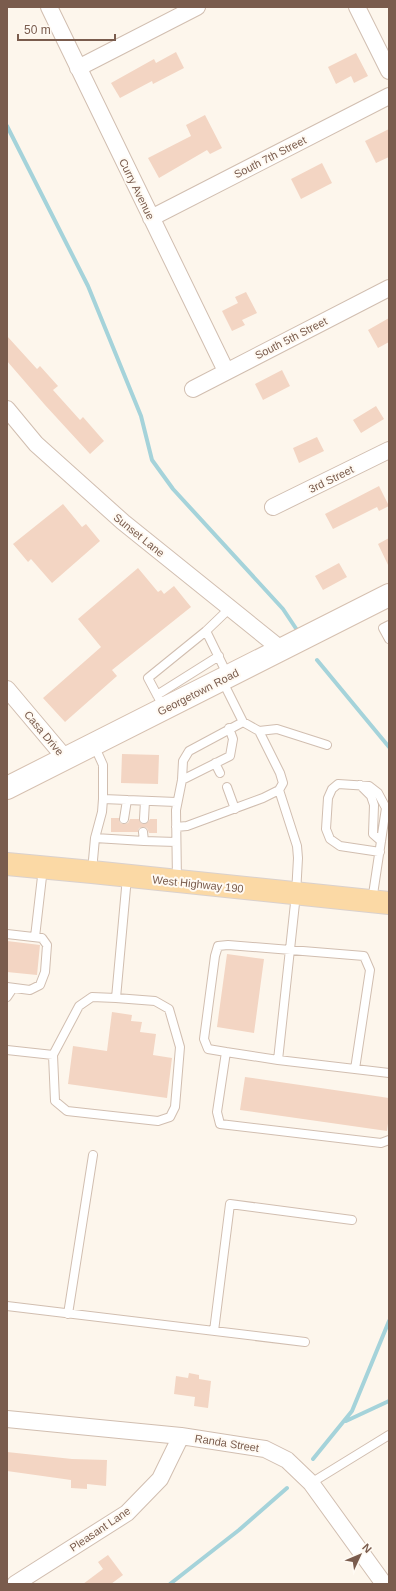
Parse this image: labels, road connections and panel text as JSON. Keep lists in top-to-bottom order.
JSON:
{
  "streets": {
    "main road": ["West Highway 190"],
    "street": [
      "South 7th Street",
      "Curry Avenue",
      "South 5th Street",
      "3rd Street",
      "Sunset Lane",
      "Georgetown Road",
      "Casa Drive",
      "Randa Street",
      "Pleasant Lane"
    ]
  },
  "crossings": [
    ["South 7th Street", "Curry Avenue"],
    ["Curry Avenue", "South 5th Street"],
    ["Sunset Lane", "Georgetown Road"],
    ["Georgetown Road", "Casa Drive"],
    ["Randa Street", "Pleasant Lane"]
  ],
  "scale_bar": "50 m",
  "north": "top right"
}
